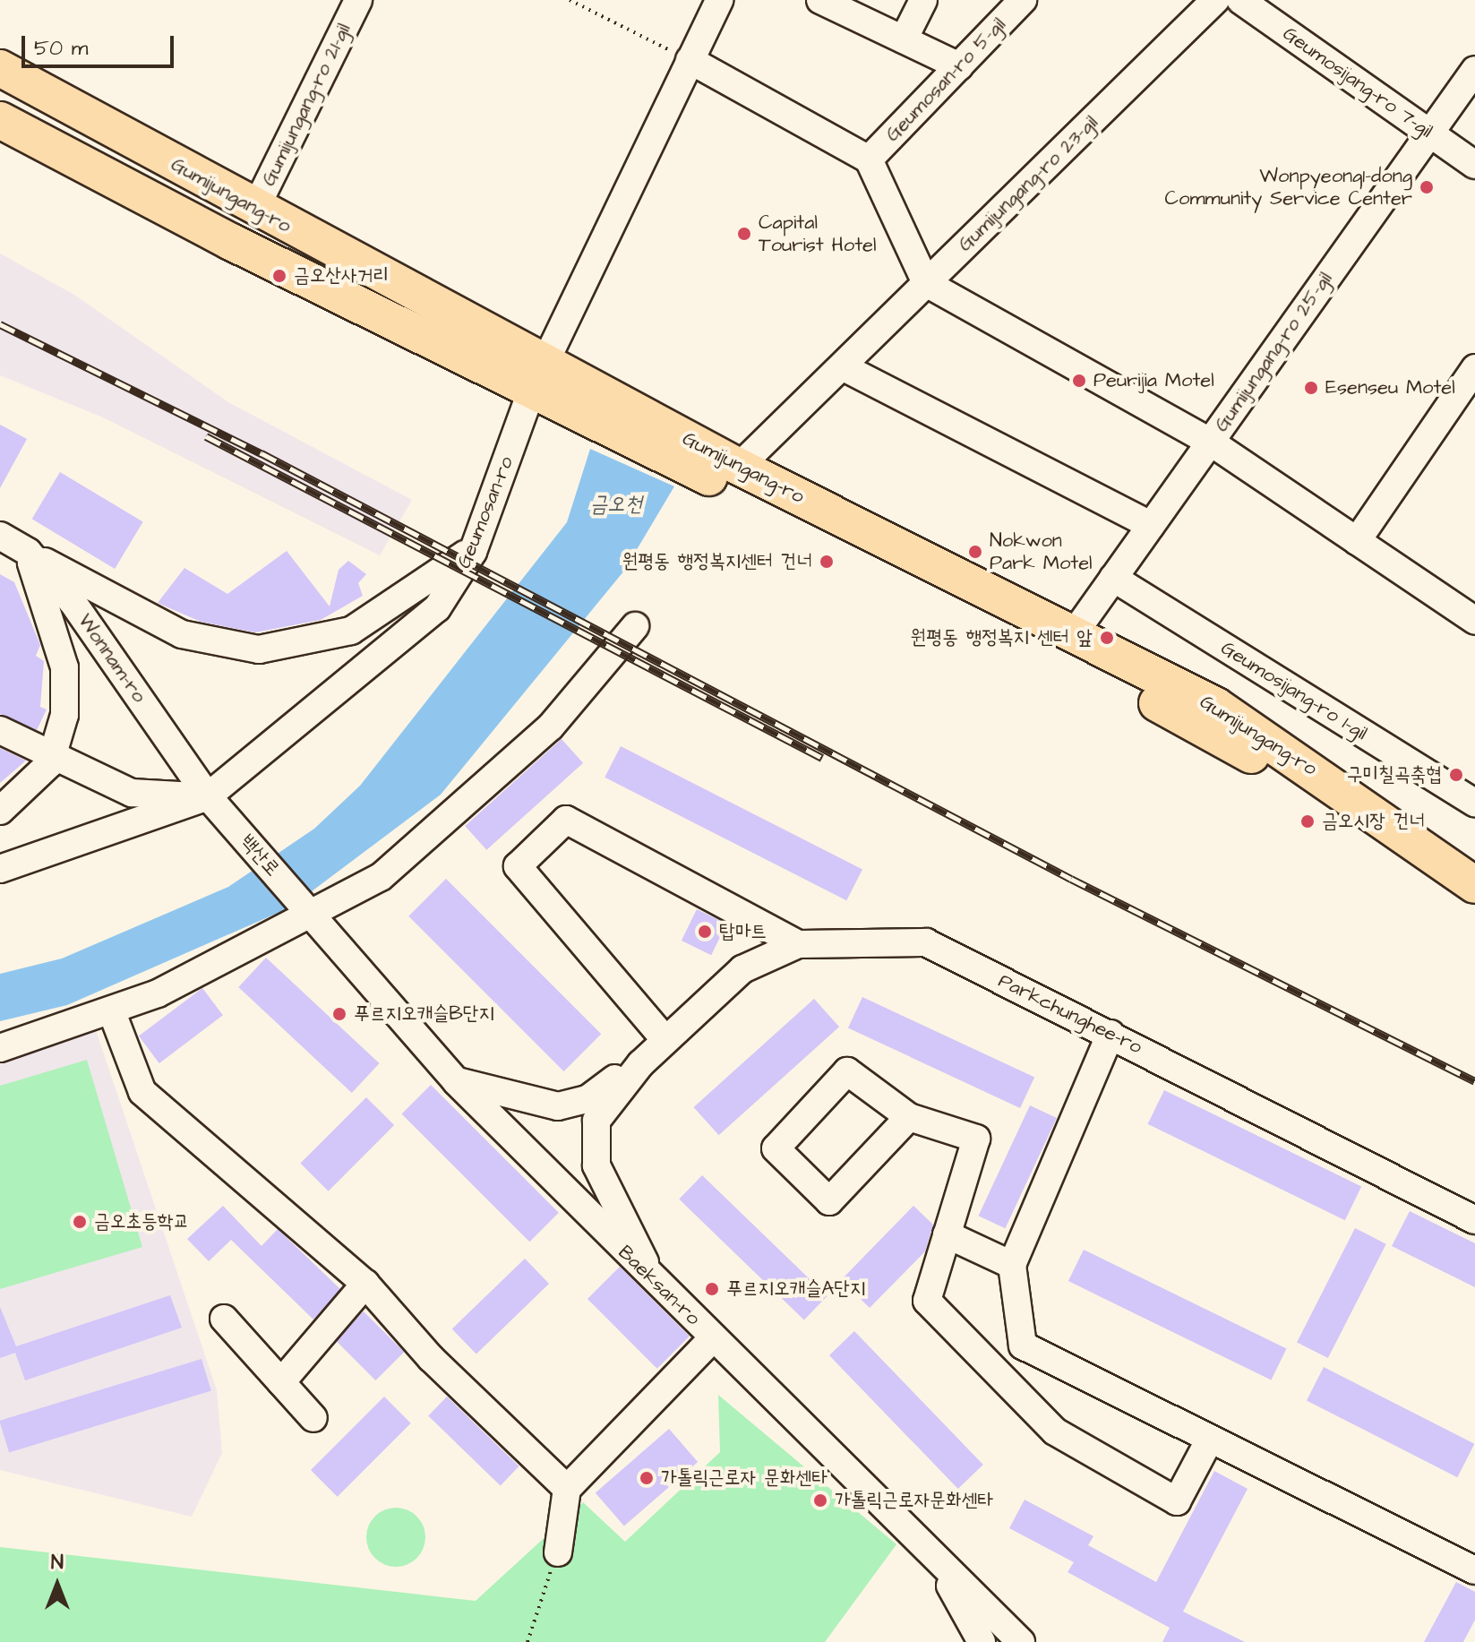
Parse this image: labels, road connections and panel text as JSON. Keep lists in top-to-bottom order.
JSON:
{
  "streets": {
    "main road": ["Gumijungang-ro"],
    "street": [
      "Geumosan-ro 5-gil",
      "Geumosijang-ro 7-gil",
      "Gumijungang-ro 21-gil",
      "Gumijungang-ro 23-gil",
      "Gumijungang-ro 25-gil",
      "Geumosan-ro",
      "Wonnam-ro",
      "Geumosijang-ro 1-gil",
      "백산로",
      "Parkchunghee-ro",
      "Baeksan-ro"
    ]
  },
  "crossings": [
    ["Geumosijang-ro 7-gil", "Gumijungang-ro 25-gil"],
    ["Gumijungang-ro 21-gil", "Gumijungang-ro"],
    ["Gumijungang-ro 23-gil", "Gumijungang-ro"],
    ["Gumijungang-ro", "Gumijungang-ro 25-gil"],
    ["Gumijungang-ro", "Geumosan-ro"],
    ["Gumijungang-ro 25-gil", "Geumosijang-ro 1-gil"],
    ["Geumosan-ro", "Wonnam-ro"],
    ["Geumosan-ro", "백산로"],
    ["Wonnam-ro", "백산로"],
    ["백산로", "Baeksan-ro"]
  ],
  "water": ["금오천"],
  "places": [
    "Wonpyeong1-dong Community Service Center",
    "Capital Tourist Hotel",
    "금오산사거리",
    "Peurijia Motel",
    "Esenseu Motel",
    "Nokwon Park Motel",
    "원평동 행정복지센터 건너",
    "원평동 행정복지 센터 앞",
    "구미칠곡축협",
    "금오시장 건너",
    "탑마트",
    "푸르지오캐슬B단지",
    "금오초등학교",
    "푸르지오캐슬A단지",
    "가톨릭근로자 문화센타",
    "가톨릭근로자문화센타"
  ],
  "scale_bar": "50 m",
  "north": "top"
}
